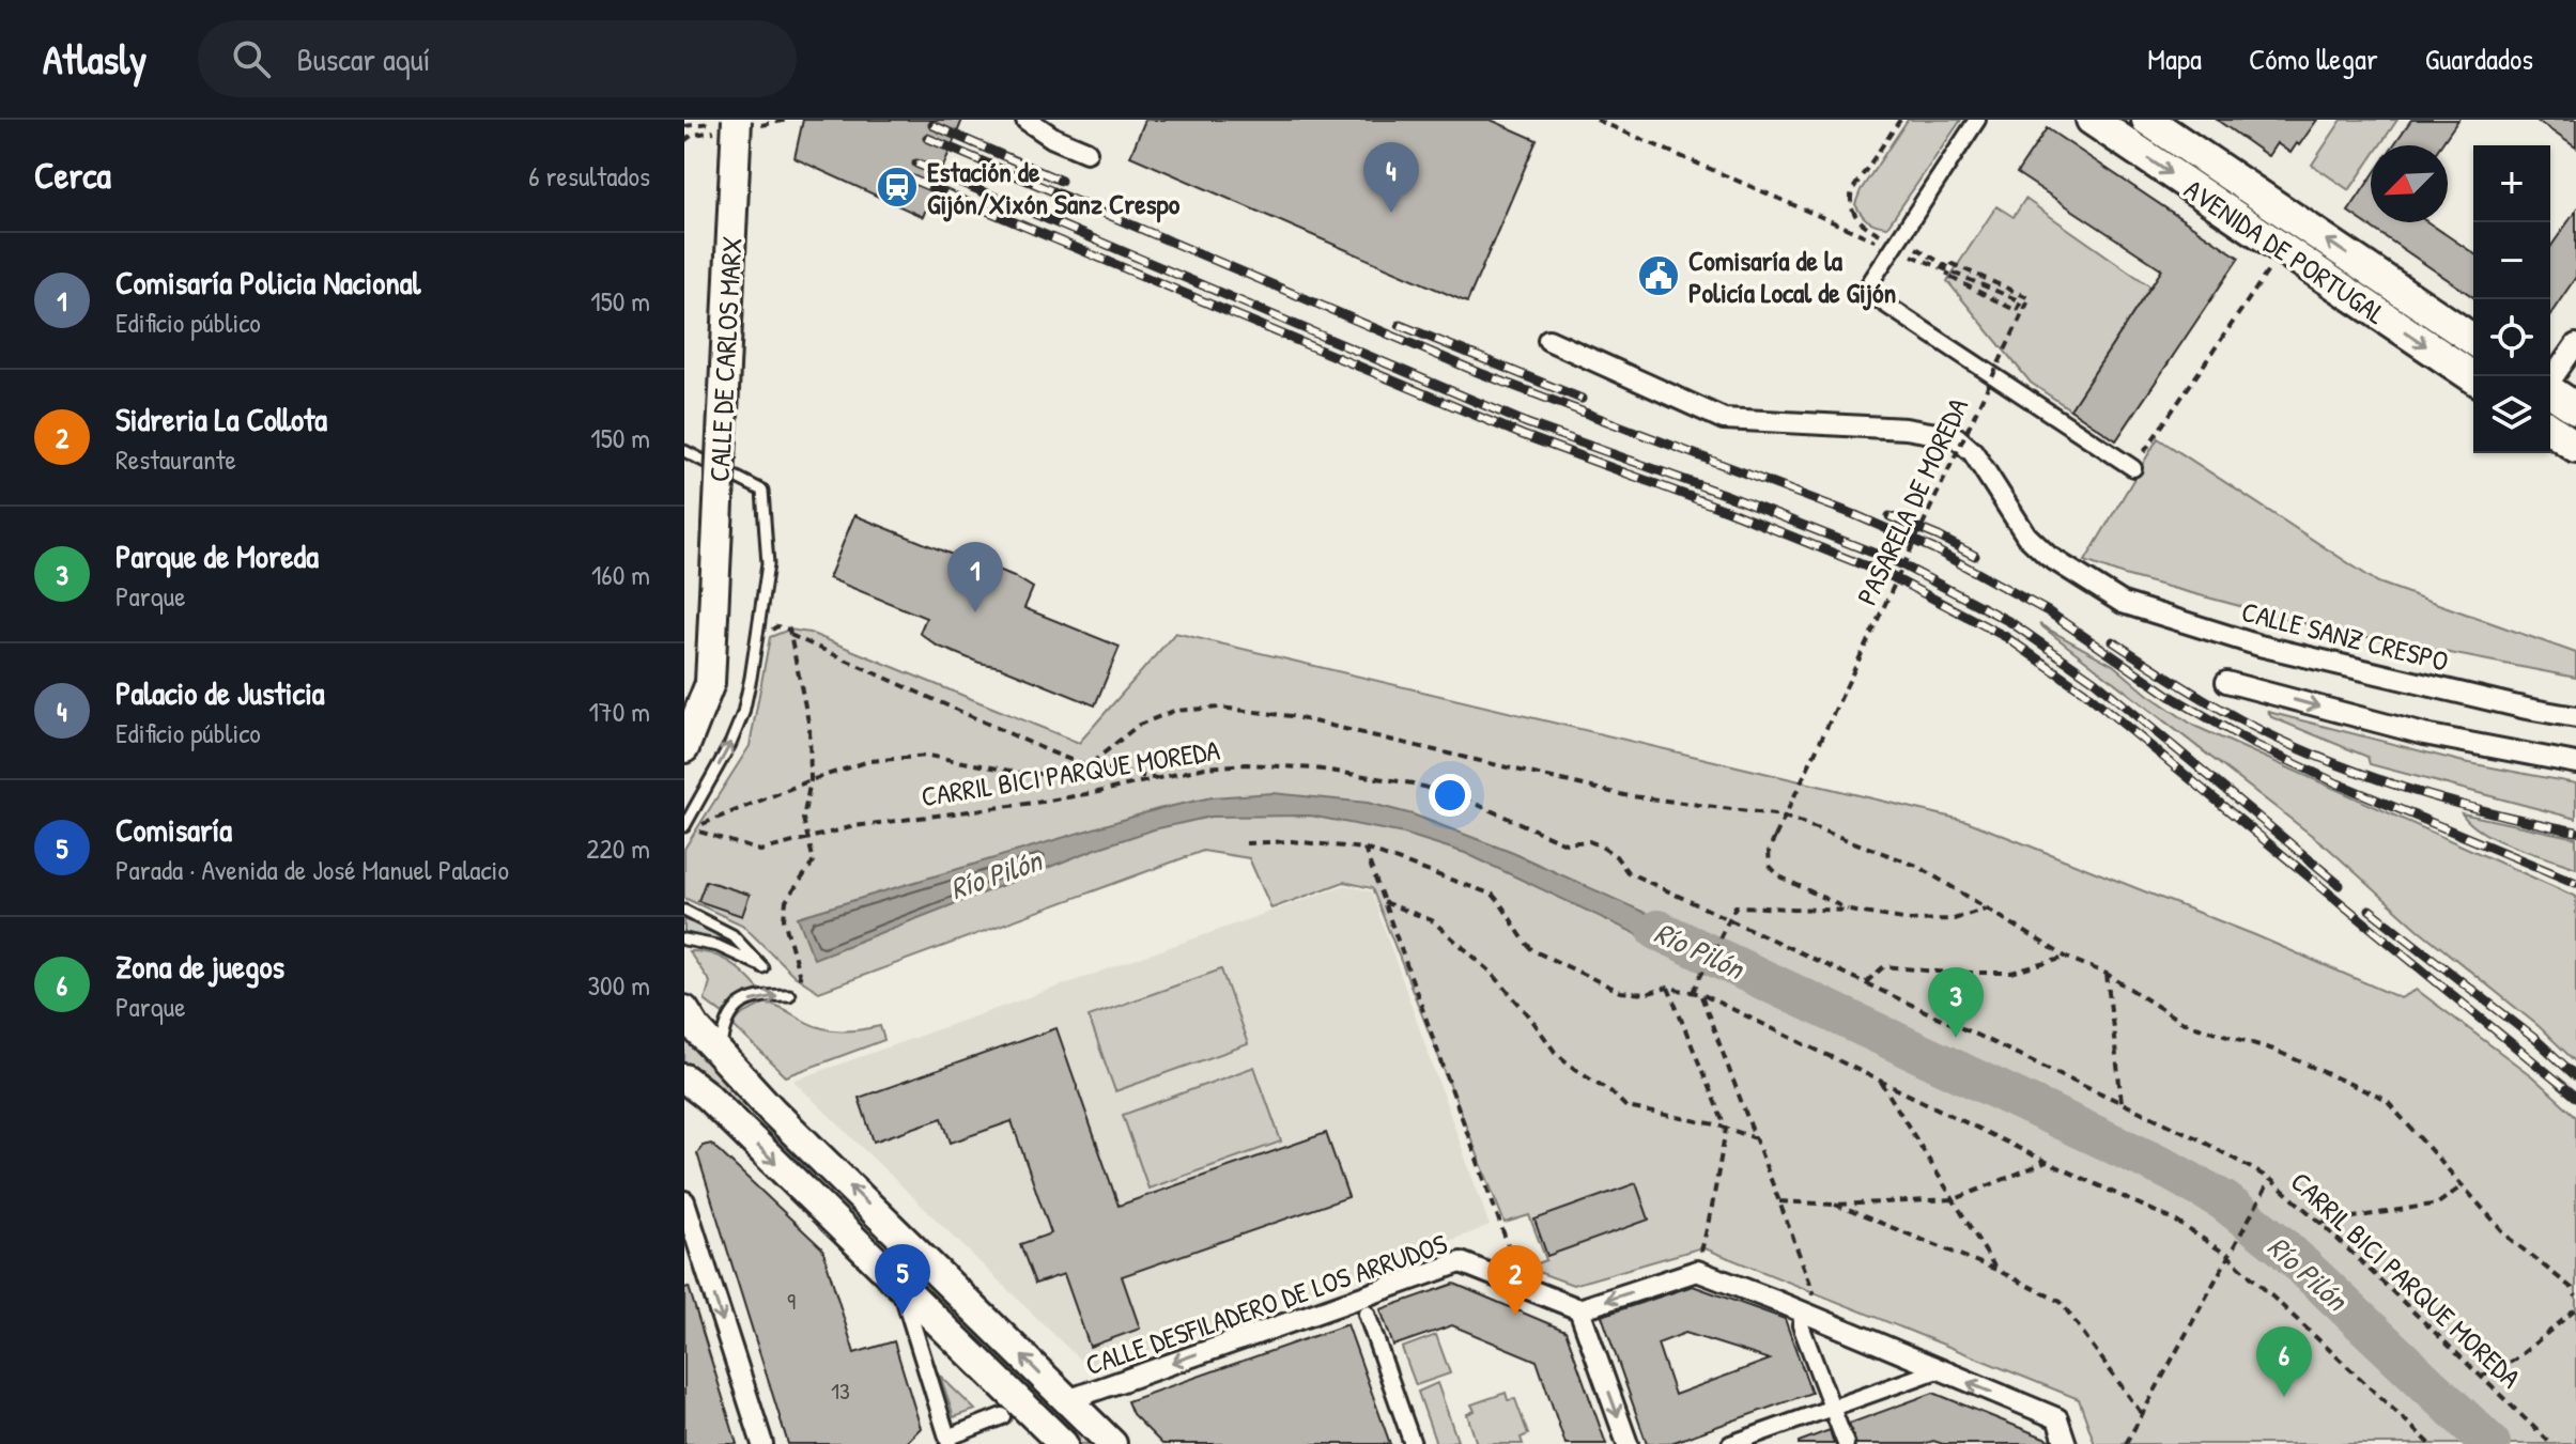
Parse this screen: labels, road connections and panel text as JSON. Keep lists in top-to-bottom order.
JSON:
{
  "streets": {
    "main road": ["AVENIDA DE PORTUGAL", "CALLE DE CARLOS MARX"],
    "street": ["CALLE SANZ CRESPO", "CALLE DESFILADERO DE LOS ARRUDOS"],
    "path": ["PASARELA DE MOREDA", "CARRIL BICI PARQUE MOREDA"]
  },
  "crossings": [
    ["PASARELA DE MOREDA", "CARRIL BICI PARQUE MOREDA"]
  ],
  "one_way": ["CALLE DESFILADERO DE LOS ARRUDOS"],
  "water": ["Río Pilón"],
  "places": {
    "station": ["Estación de Gijón/Xixón Sanz Crespo"],
    "public building": ["Comisaría de la Policía Local de Gijón"]
  },
  "house_numbers": ["9", "13"],
  "north": "bottom left",
  "page": {
    "header": "Atlasly",
    "search": "Buscar aquí",
    "nav": ["Mapa", "Cómo llegar", "Guardados"],
    "heading": ["Cerca", "6 resultados"],
    "pins": [
      "4",
      "1",
      "3",
      "5",
      "2",
      "6"
    ],
    "map_buttons": ["+", "−"],
    "list": [
      {
        "mark": "1",
        "name": "Comisaría Policia Nacional",
        "note": "Edificio público",
        "value": "150 m"
      },
      {
        "mark": "2",
        "name": "Sidreria La Collota",
        "note": "Restaurante",
        "value": "150 m"
      },
      {
        "mark": "3",
        "name": "Parque de Moreda",
        "note": "Parque",
        "value": "160 m"
      },
      {
        "mark": "4",
        "name": "Palacio de Justicia",
        "note": "Edificio público",
        "value": "170 m"
      },
      {
        "mark": "5",
        "name": "Comisaría",
        "note": "Parada · Avenida de José Manuel Palacio",
        "value": "220 m"
      },
      {
        "mark": "6",
        "name": "Zona de juegos",
        "note": "Parque",
        "value": "300 m"
      }
    ]
  }
}
